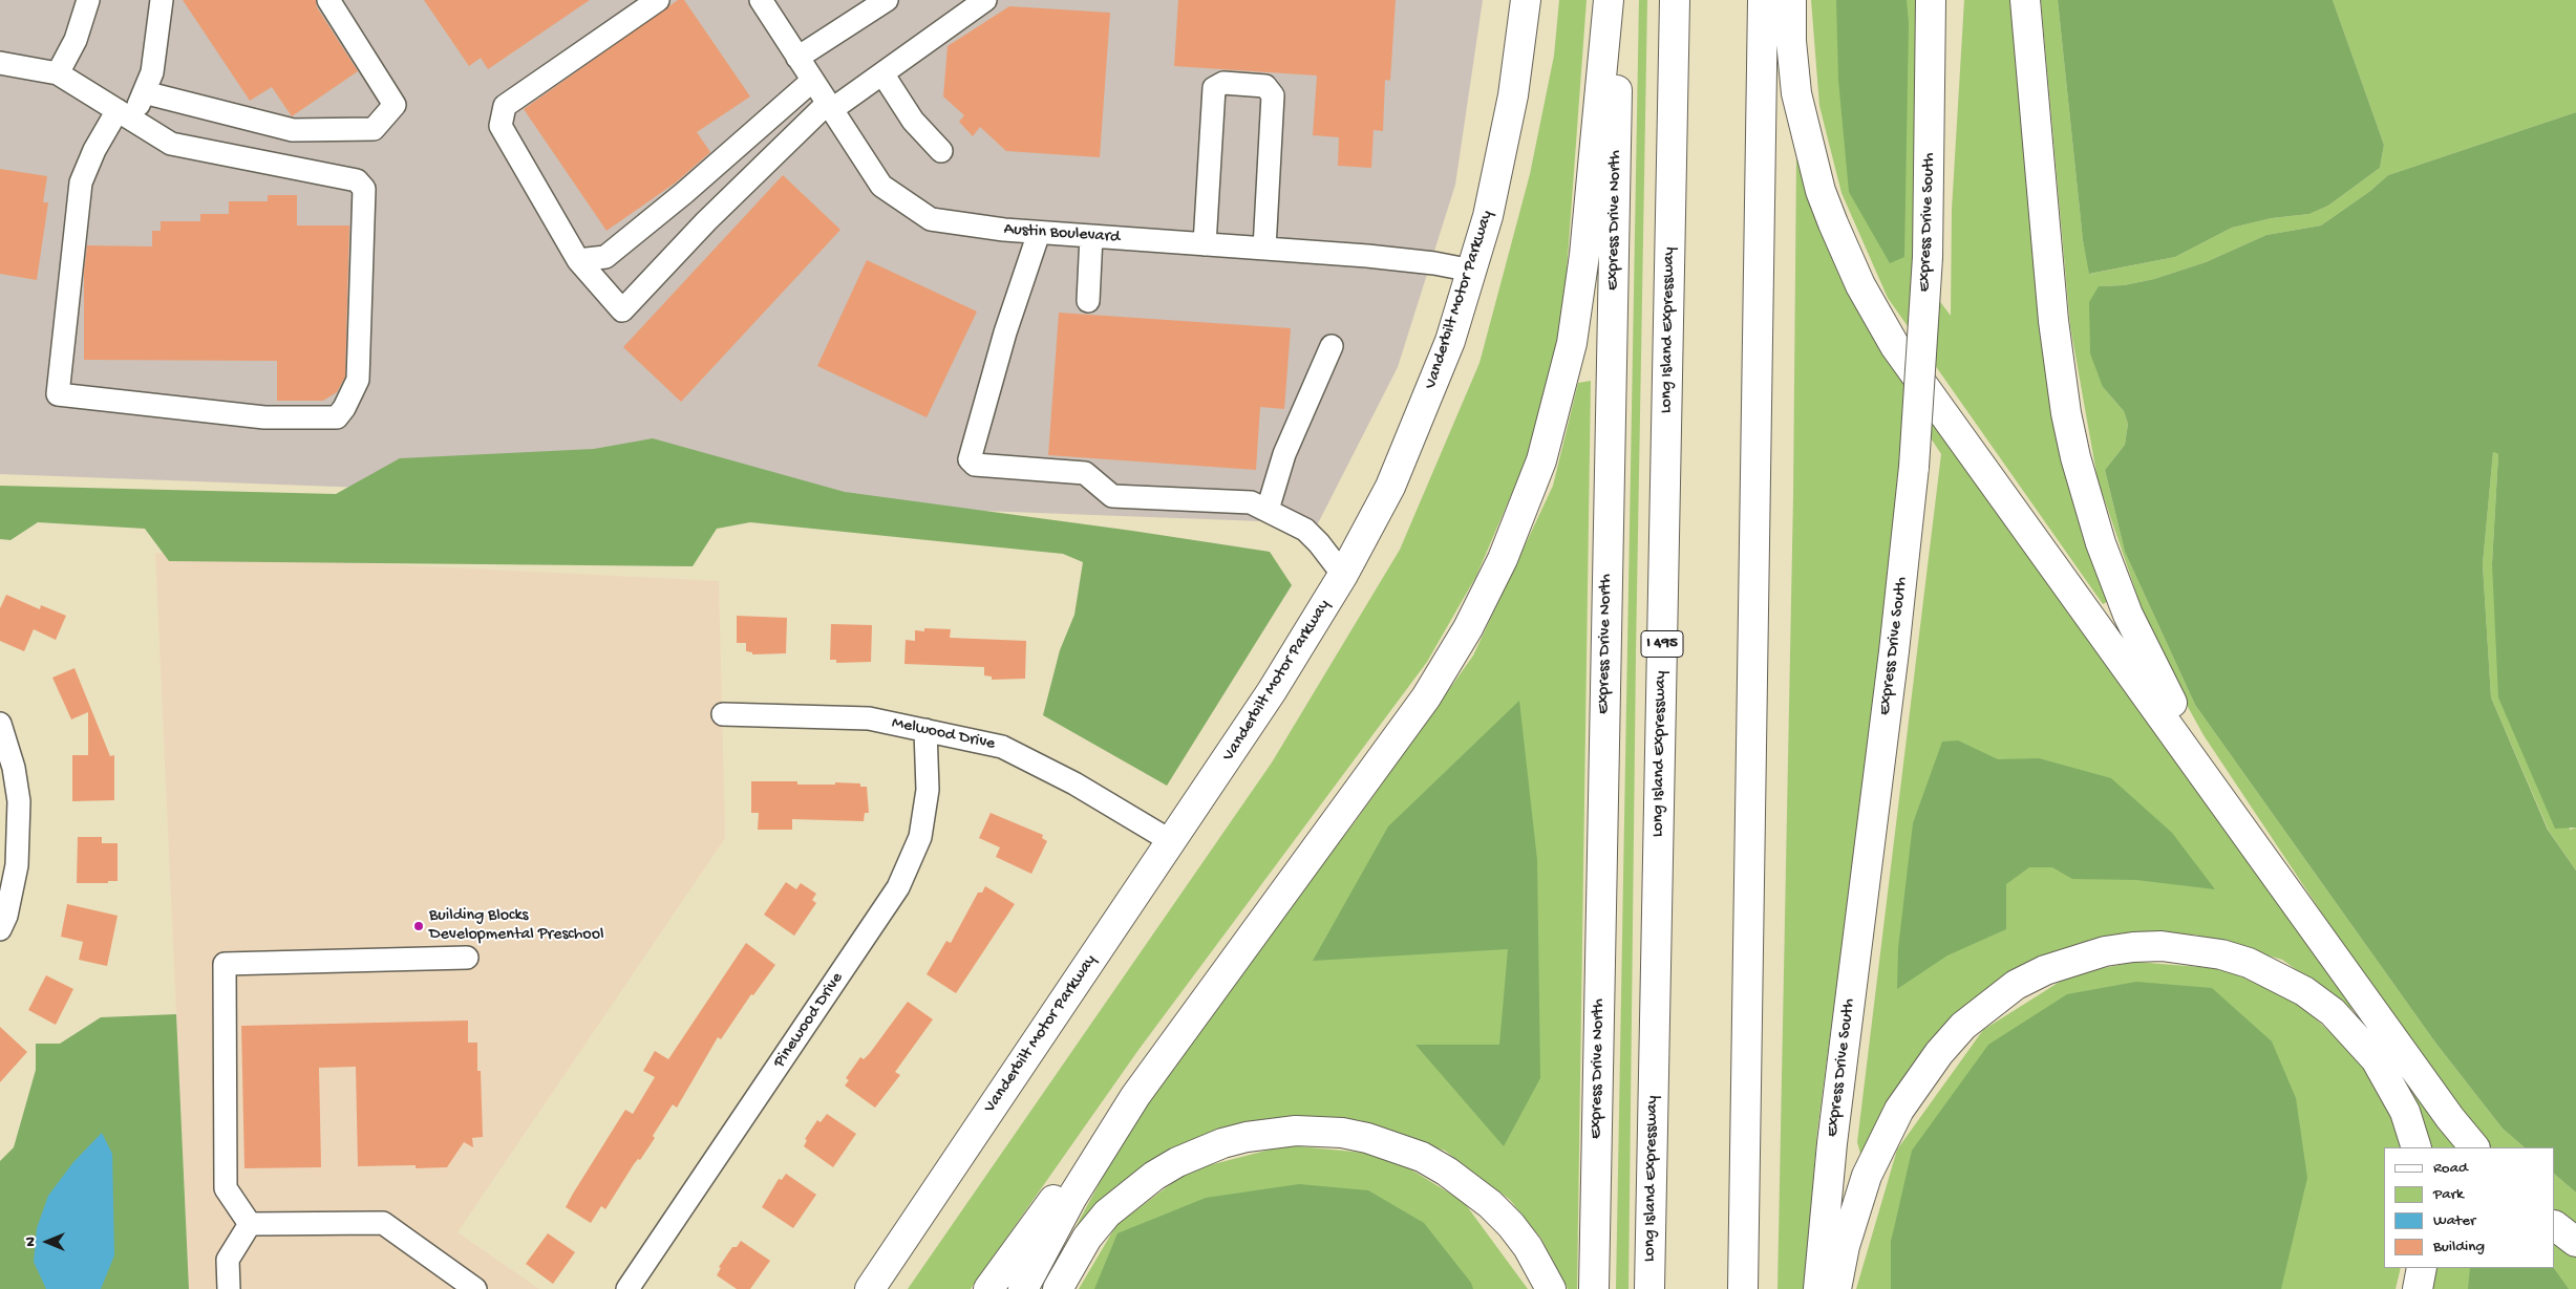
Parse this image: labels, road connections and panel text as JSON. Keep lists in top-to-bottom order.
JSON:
{
  "streets": {
    "main road": [
      "Express Drive North",
      "Express Drive South",
      "Vanderbilt Motor Parkway",
      "Long Island Expressway",
      "I 495"
    ],
    "street": ["Austin Boulevard", "Melwood Drive", "Pinewood Drive"]
  },
  "crossings": [
    ["Austin Boulevard", "Vanderbilt Motor Parkway"],
    ["Vanderbilt Motor Parkway", "Melwood Drive"],
    ["Melwood Drive", "Pinewood Drive"]
  ],
  "places": ["Building Blocks Developmental Preschool"],
  "legend": [
    "Road",
    "Park",
    "Water",
    "Building"
  ],
  "north": "left"
}
